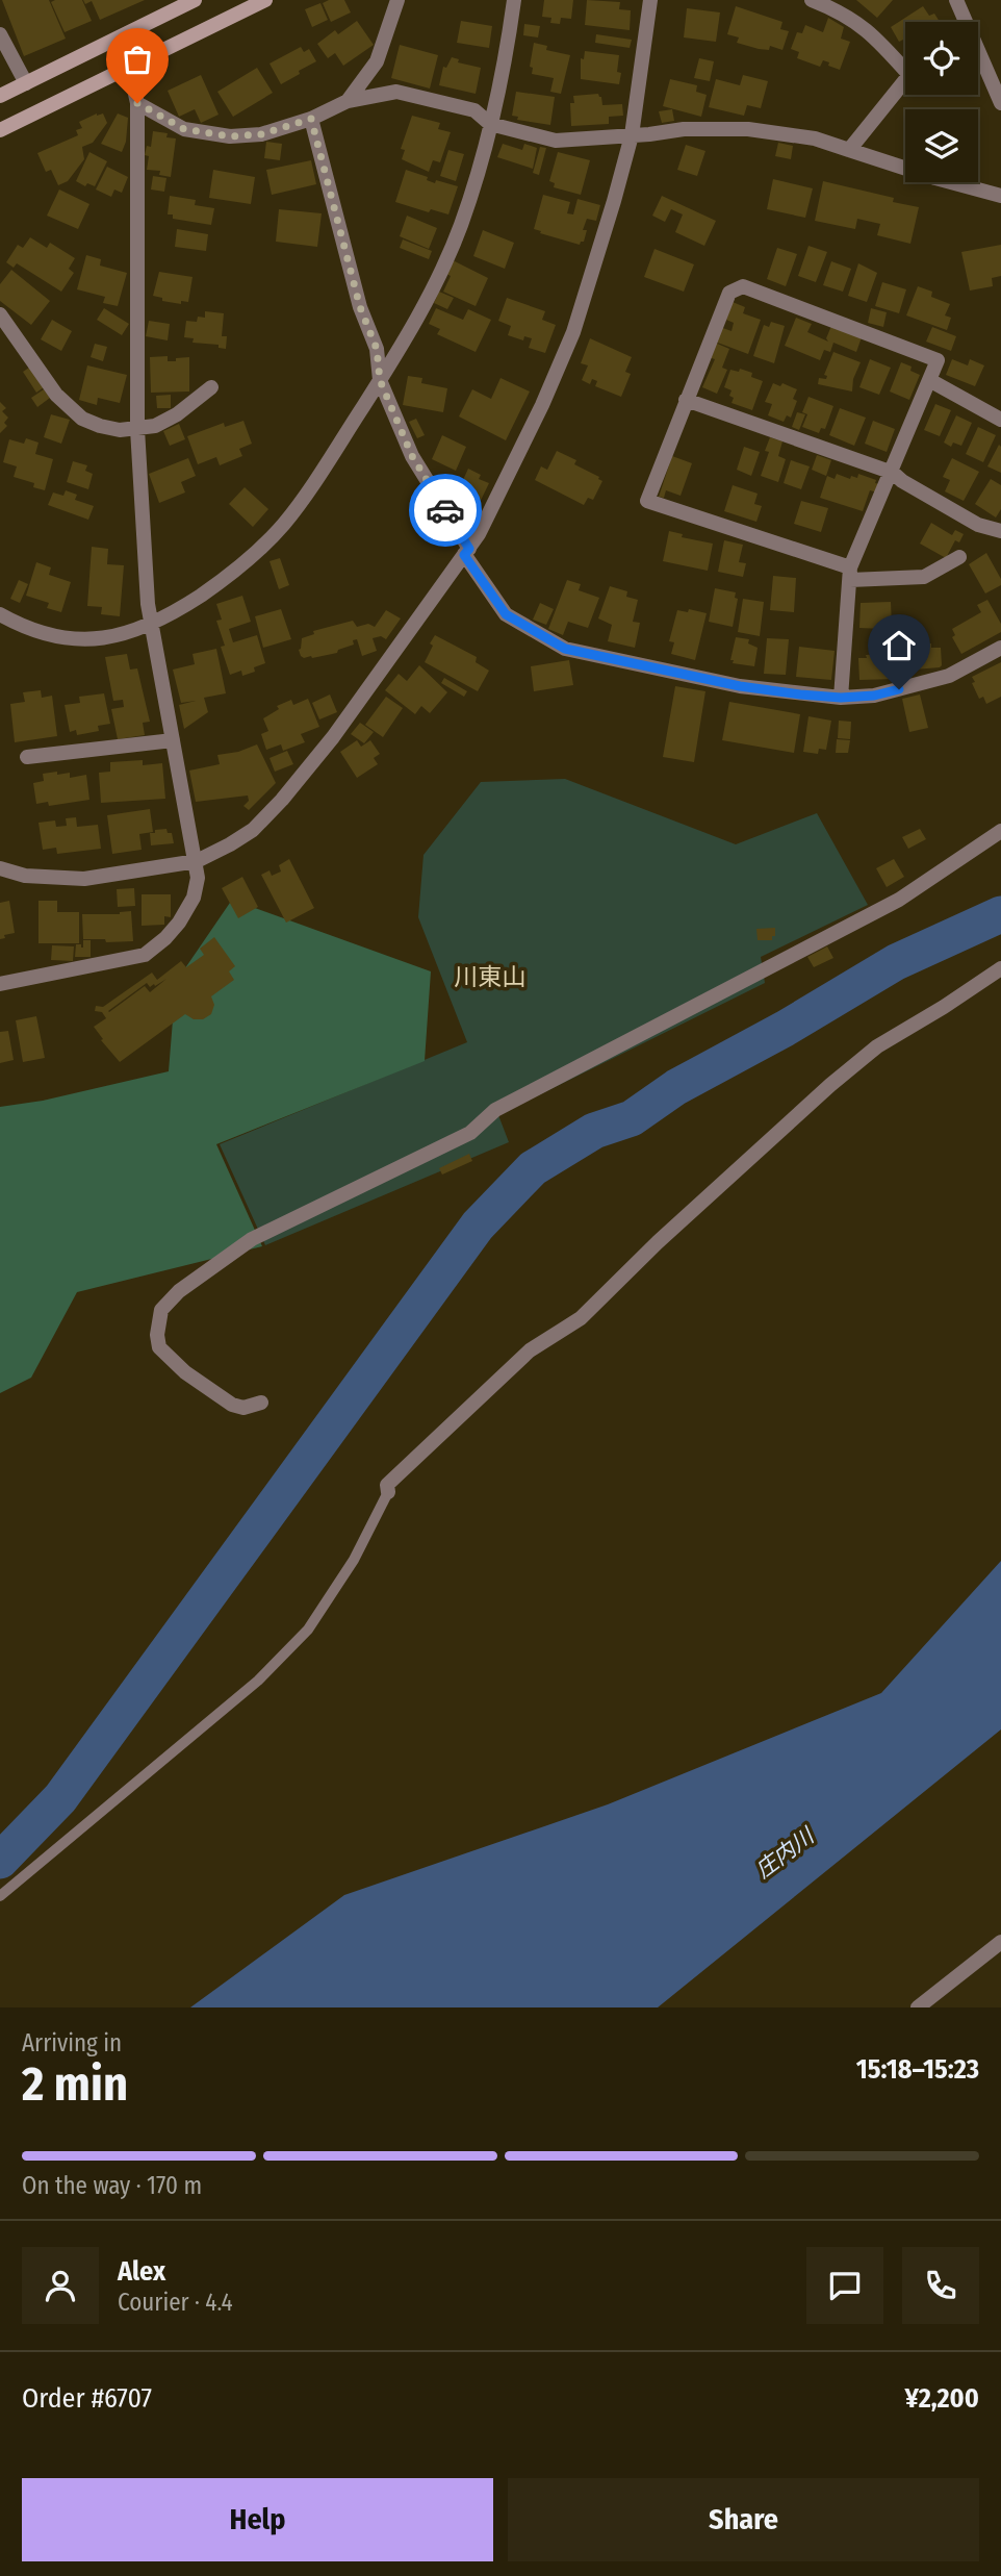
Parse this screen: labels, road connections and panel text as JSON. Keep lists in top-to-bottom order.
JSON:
{
  "districts": ["川東山"],
  "water": ["庄内川"],
  "page": {
    "heading": ["2 min", "Arriving in", "15:18–15:23"],
    "panel": [
      "Alex",
      "Courier · 4.4",
      "Order #6707",
      "¥2,200"
    ],
    "bar": "On the way · 170 m",
    "buttons": ["Help", "Share"]
  }
}
